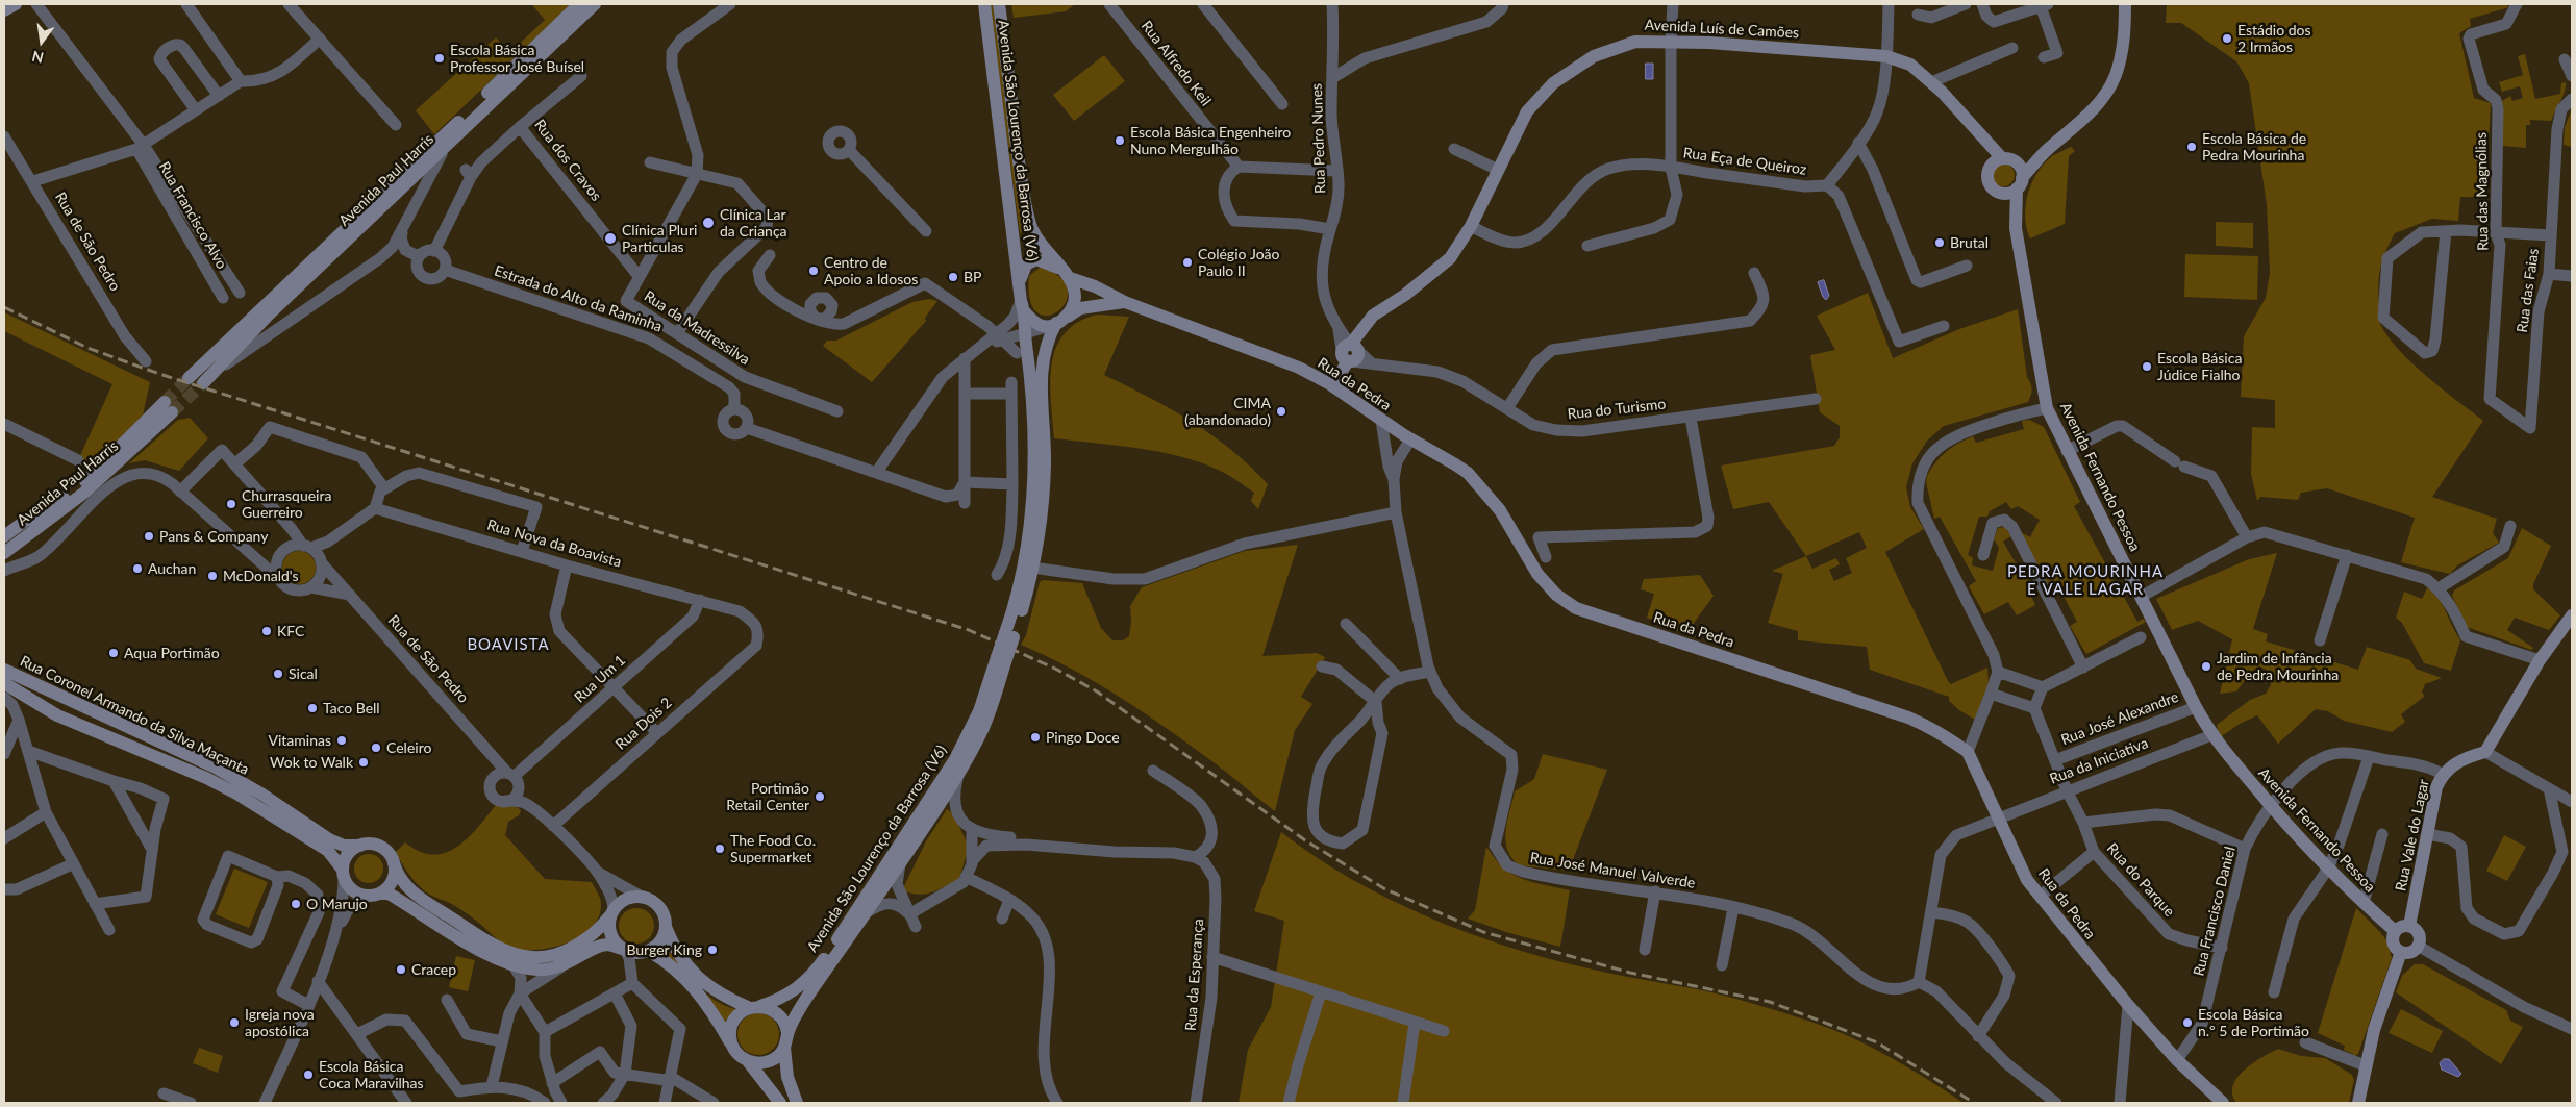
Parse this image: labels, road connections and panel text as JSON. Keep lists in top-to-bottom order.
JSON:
{
  "streets": {
    "main road": [
      "Avenida Luís de Camões",
      "Avenida São Lourenço da Barrosa (V6)",
      "Avenida Paul Harris",
      "Rua da Pedra",
      "Avenida Fernando Pessoa",
      "Rua Coronel Armando da Silva Maçanta",
      "Rua Vale do Lagar"
    ],
    "street": [
      "Rua Alfredo Keil",
      "Rua Pedro Nunes",
      "Rua dos Cravos",
      "Rua Eça de Queiroz",
      "Rua das Magnólias",
      "Rua Francisco Alvo",
      "Rua de São Pedro",
      "Rua das Faias",
      "Estrada do Alto da Raminha",
      "Rua da Madressilva",
      "Rua do Turismo",
      "Rua Nova da Boavista",
      "Rua Um 1",
      "Rua José Alexandre",
      "Rua Dois 2",
      "Rua da Iniciativa",
      "Rua José Manuel Valverde",
      "Rua do Parque",
      "Rua Francisco Daniel",
      "Rua da Esperança"
    ]
  },
  "crossings": [
    ["Avenida Luís de Camões", "Rua Pedro Nunes"],
    ["Avenida Luís de Camões", "Rua Eça de Queiroz"],
    ["Avenida Luís de Camões", "Rua da Pedra"],
    ["Avenida Luís de Camões", "Rua do Turismo"],
    ["Rua Pedro Nunes", "Rua do Turismo"],
    ["Avenida São Lourenço da Barrosa (V6)", "Rua da Pedra"],
    ["Rua dos Cravos", "Rua da Madressilva"],
    ["Rua das Magnólias", "Rua das Faias"],
    ["Rua de São Pedro", "Rua Um 1"],
    ["Rua de São Pedro", "Rua Dois 2"],
    ["Rua da Pedra", "Rua da Iniciativa"],
    ["Rua da Pedra", "Rua Francisco Daniel"],
    ["Avenida Fernando Pessoa", "Rua José Alexandre"],
    ["Avenida Fernando Pessoa", "Rua da Iniciativa"],
    ["Avenida Fernando Pessoa", "Rua Vale do Lagar"],
    ["Avenida Fernando Pessoa", "Rua Francisco Daniel"],
    ["Rua Nova da Boavista", "Rua Um 1"],
    ["Rua Nova da Boavista", "Rua Dois 2"],
    ["Rua José Alexandre", "Rua do Parque"],
    ["Rua da Iniciativa", "Rua do Parque"],
    ["Rua Vale do Lagar", "Rua Francisco Daniel"],
    ["Rua do Parque", "Rua Francisco Daniel"]
  ],
  "districts": ["PEDRA MOURINHA E VALE LAGAR", "BOAVISTA"],
  "places": [
    "Estádio dos 2 Irmãos",
    "Escola Básica Professor José Buísel",
    "Escola Básica Engenheiro Nuno Mergulhão",
    "Escola Básica de Pedra Mourinha",
    "Clínica Lar da Criança",
    "Clínica Pluri Particulas",
    "Brutal",
    "Colégio João Paulo II",
    "Centro de Apoio a Idosos",
    "BP",
    "Escola Básica Júdice Fialho",
    "CIMA (abandonado)",
    "Churrasqueira Guerreiro",
    "Pans & Company",
    "Auchan",
    "McDonald's",
    "KFC",
    "Aqua Portimão",
    "Jardim de Infância de Pedra Mourinha",
    "Sical",
    "Taco Bell",
    "Pingo Doce",
    "Vitaminas",
    "Celeiro",
    "Wok to Walk",
    "Portimão Retail Center",
    "The Food Co. Supermarket",
    "O Marujo",
    "Burger King",
    "Cracep",
    "Igreja nova apostólica",
    "Escola Básica n.º 5 de Portimão",
    "Escola Básica Coca Maravilhas"
  ],
  "north": "bottom"
}
